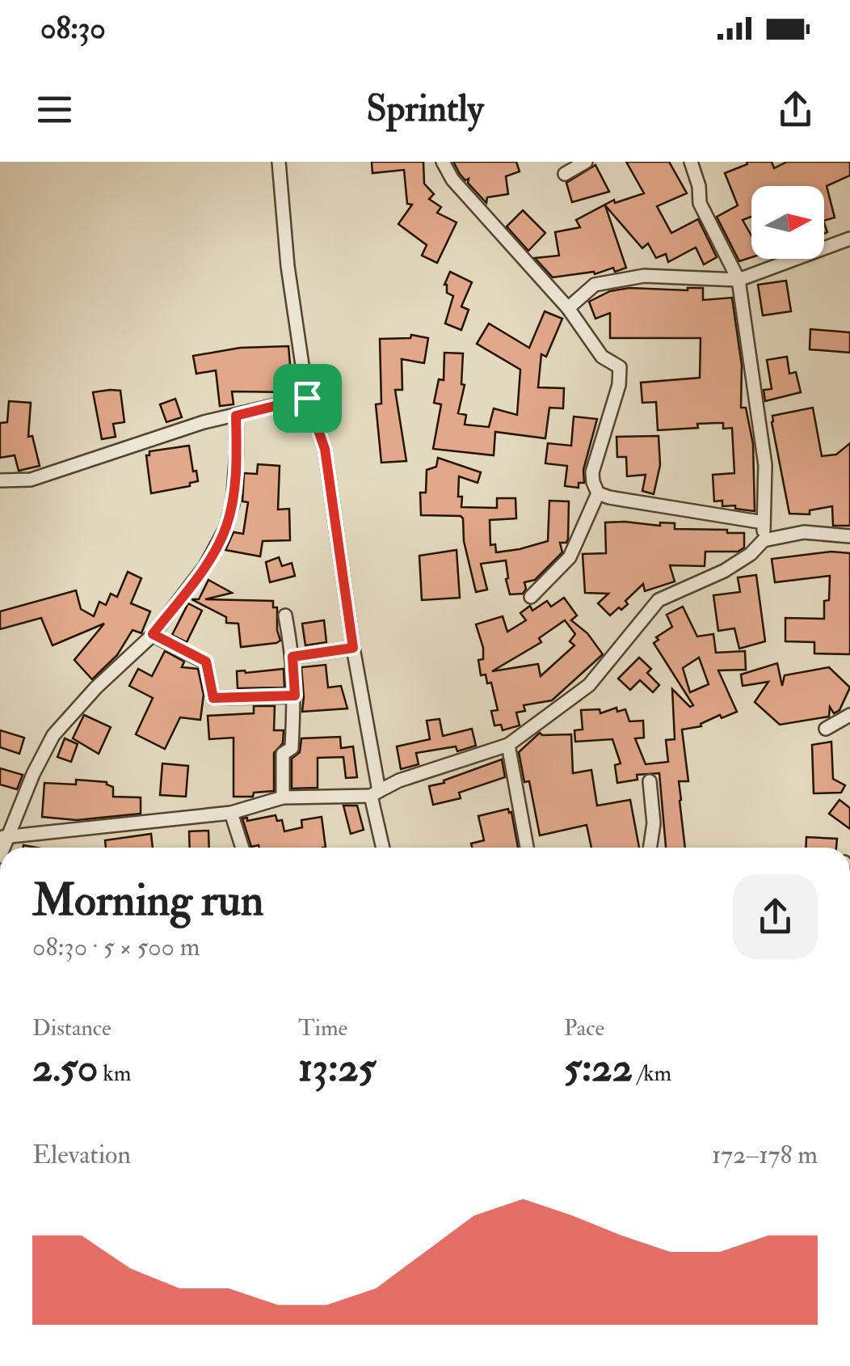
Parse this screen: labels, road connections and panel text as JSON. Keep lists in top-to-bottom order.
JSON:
{
  "north": "right",
  "page": {
    "status": "08:30",
    "header": "Sprintly",
    "heading": ["Morning run", "08:30 · 5 × 500 m"],
    "stats": [
      ["Distance", "2.50 km"],
      ["Time", "13:25"],
      ["Pace", "5:22 /km"]
    ],
    "chart": ["Elevation", "172–178 m"]
  }
}
